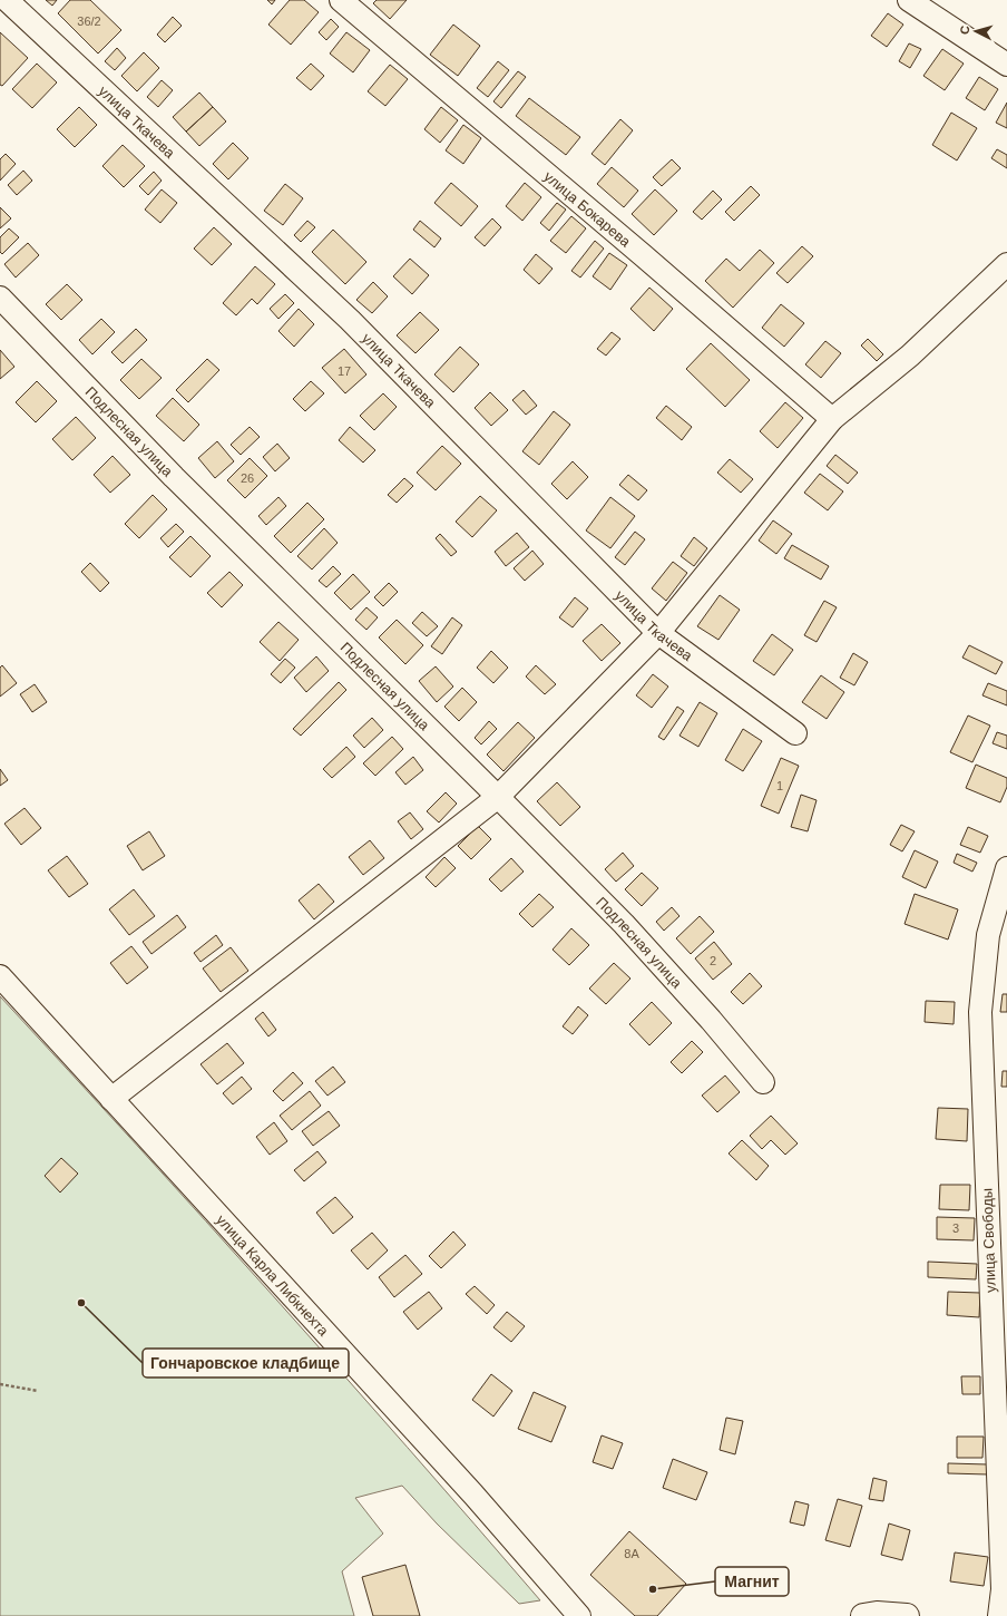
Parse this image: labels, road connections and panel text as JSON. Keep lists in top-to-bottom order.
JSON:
{
  "streets": {
    "street": [
      "улица Ткачева",
      "улица Бокарева",
      "Подлесная улица",
      "улица Свободы",
      "улица Карла Либкнехта"
    ]
  },
  "places": ["Гончаровское кладбище", "Магнит"],
  "house_numbers": [
    "36/2",
    "17",
    "26",
    "1",
    "2",
    "3",
    "8А"
  ],
  "north": "left"
}
